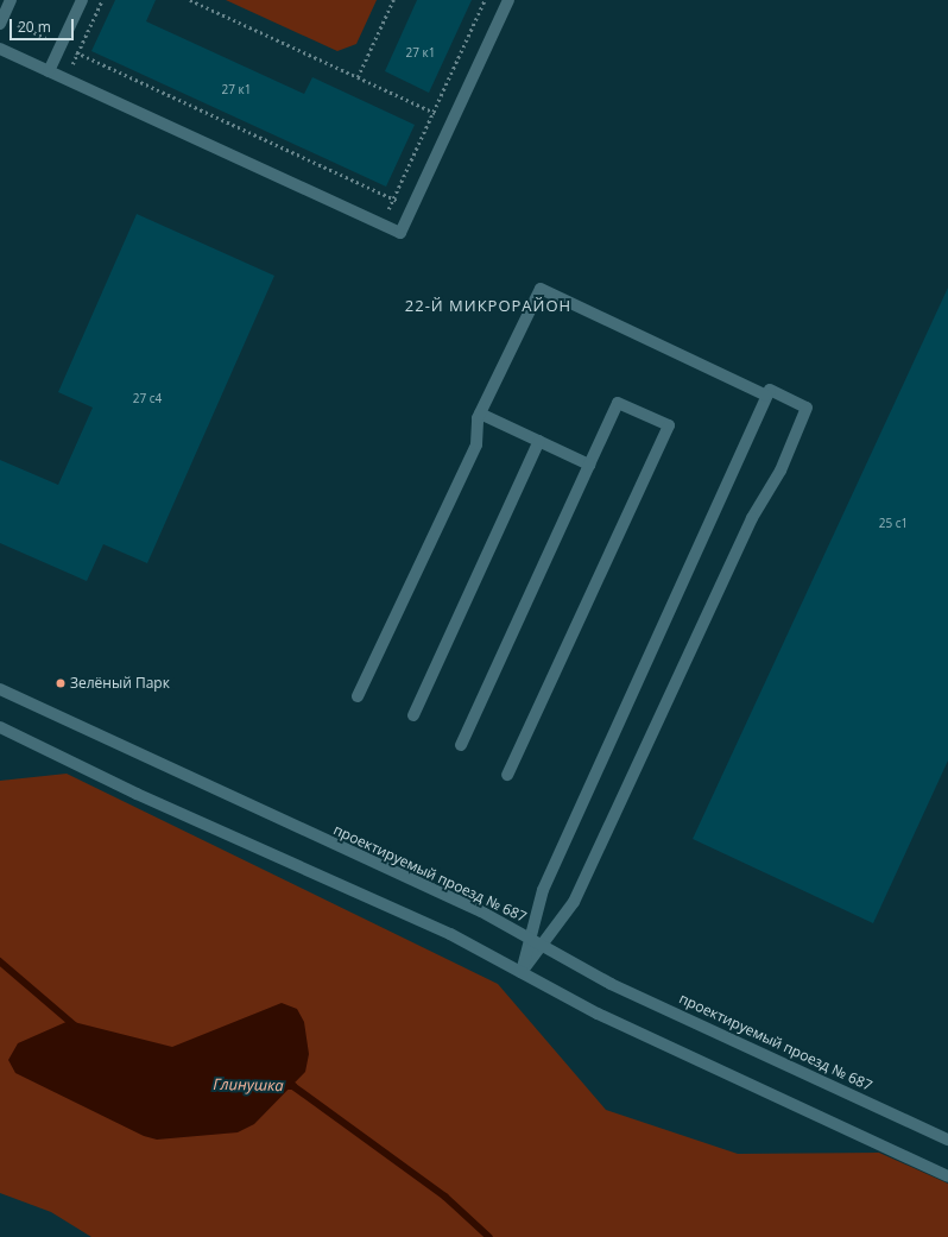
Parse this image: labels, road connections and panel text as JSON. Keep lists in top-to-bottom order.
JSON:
{
  "streets": {
    "street": ["проектируемый проезд № 687"]
  },
  "districts": ["22-Й МИКРОРАЙОН"],
  "water": ["Глинушка"],
  "places": ["Зелёный Парк"],
  "house_numbers": [
    "27 к1",
    "27 к1",
    "27 с4",
    "25 с1"
  ],
  "scale_bar": "20 m"
}
